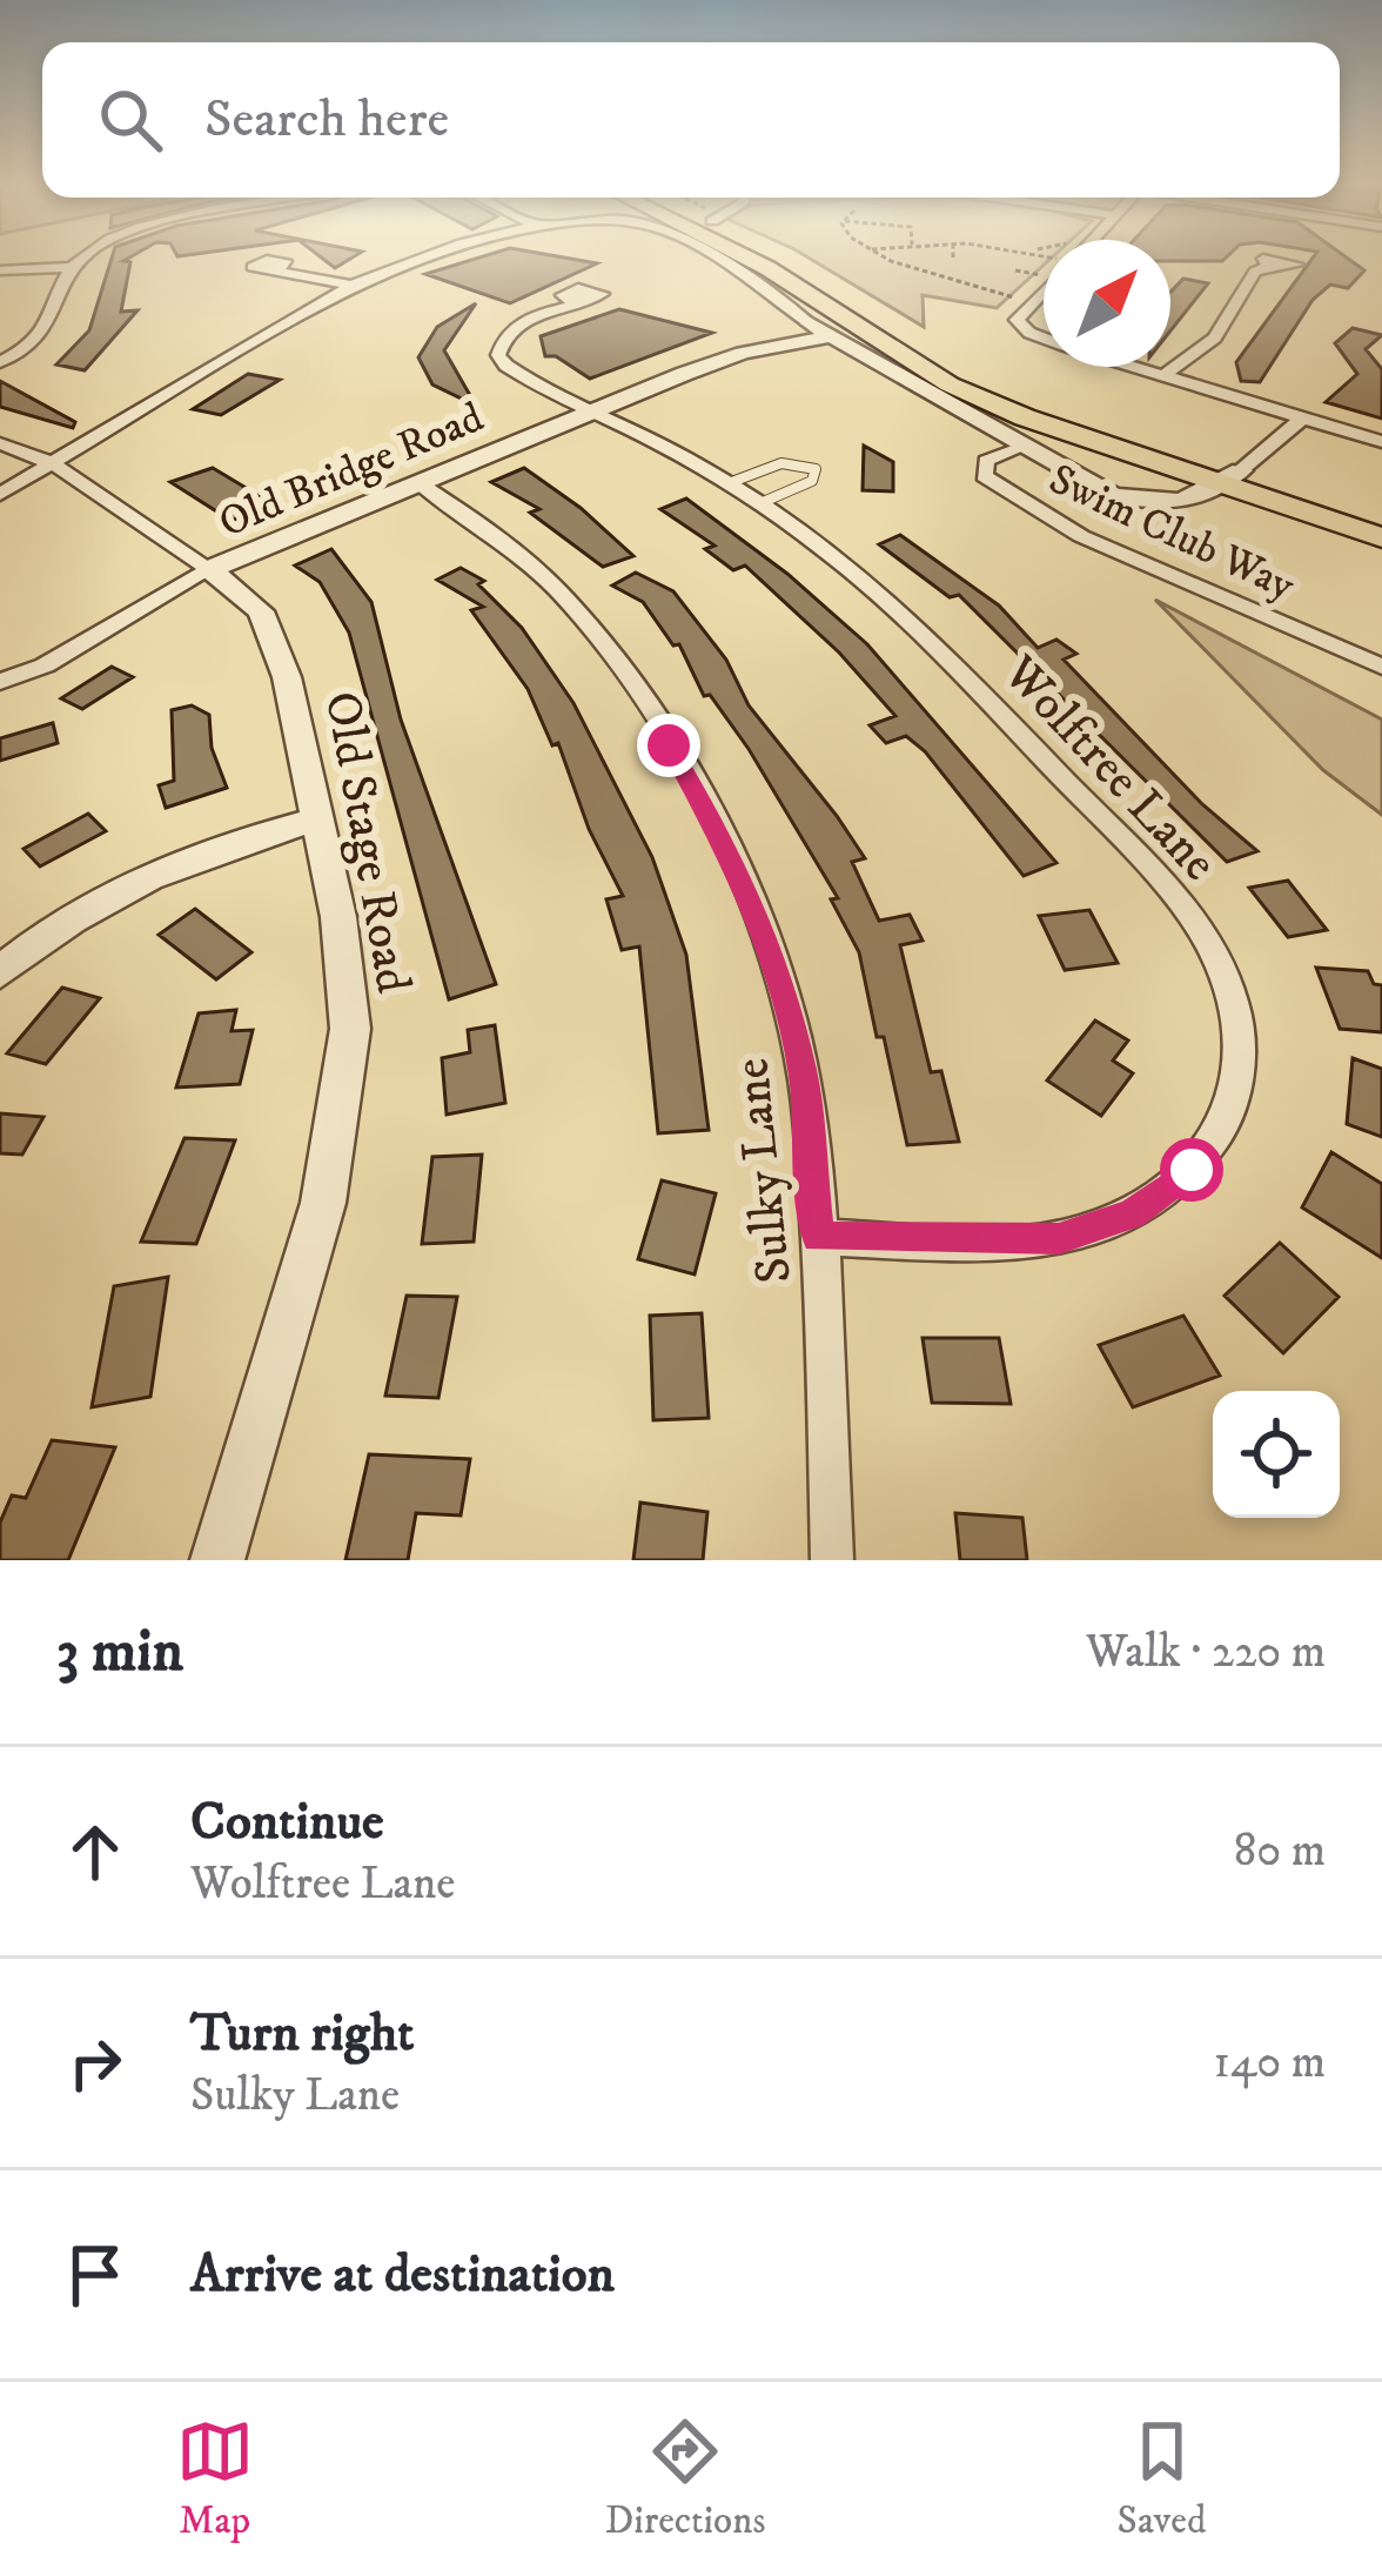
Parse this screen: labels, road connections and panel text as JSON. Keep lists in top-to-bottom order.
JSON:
{
  "streets": {
    "street": [
      "Old Bridge Road",
      "Swim Club Way",
      "Wolftree Lane",
      "Old Stage Road",
      "Sulky Lane"
    ]
  },
  "crossings": [
    ["Old Bridge Road", "Wolftree Lane"],
    ["Old Bridge Road", "Old Stage Road"],
    ["Old Bridge Road", "Sulky Lane"],
    ["Wolftree Lane", "Sulky Lane"]
  ],
  "north": "top right",
  "page": {
    "search": "Search here",
    "heading": ["3 min", "Walk · 220 m"],
    "list": [
      ["Continue", "Wolftree Lane", "80 m"],
      ["Turn right", "Sulky Lane", "140 m"],
      "Arrive at destination"
    ],
    "nav": ["Map", "Directions", "Saved"]
  }
}
